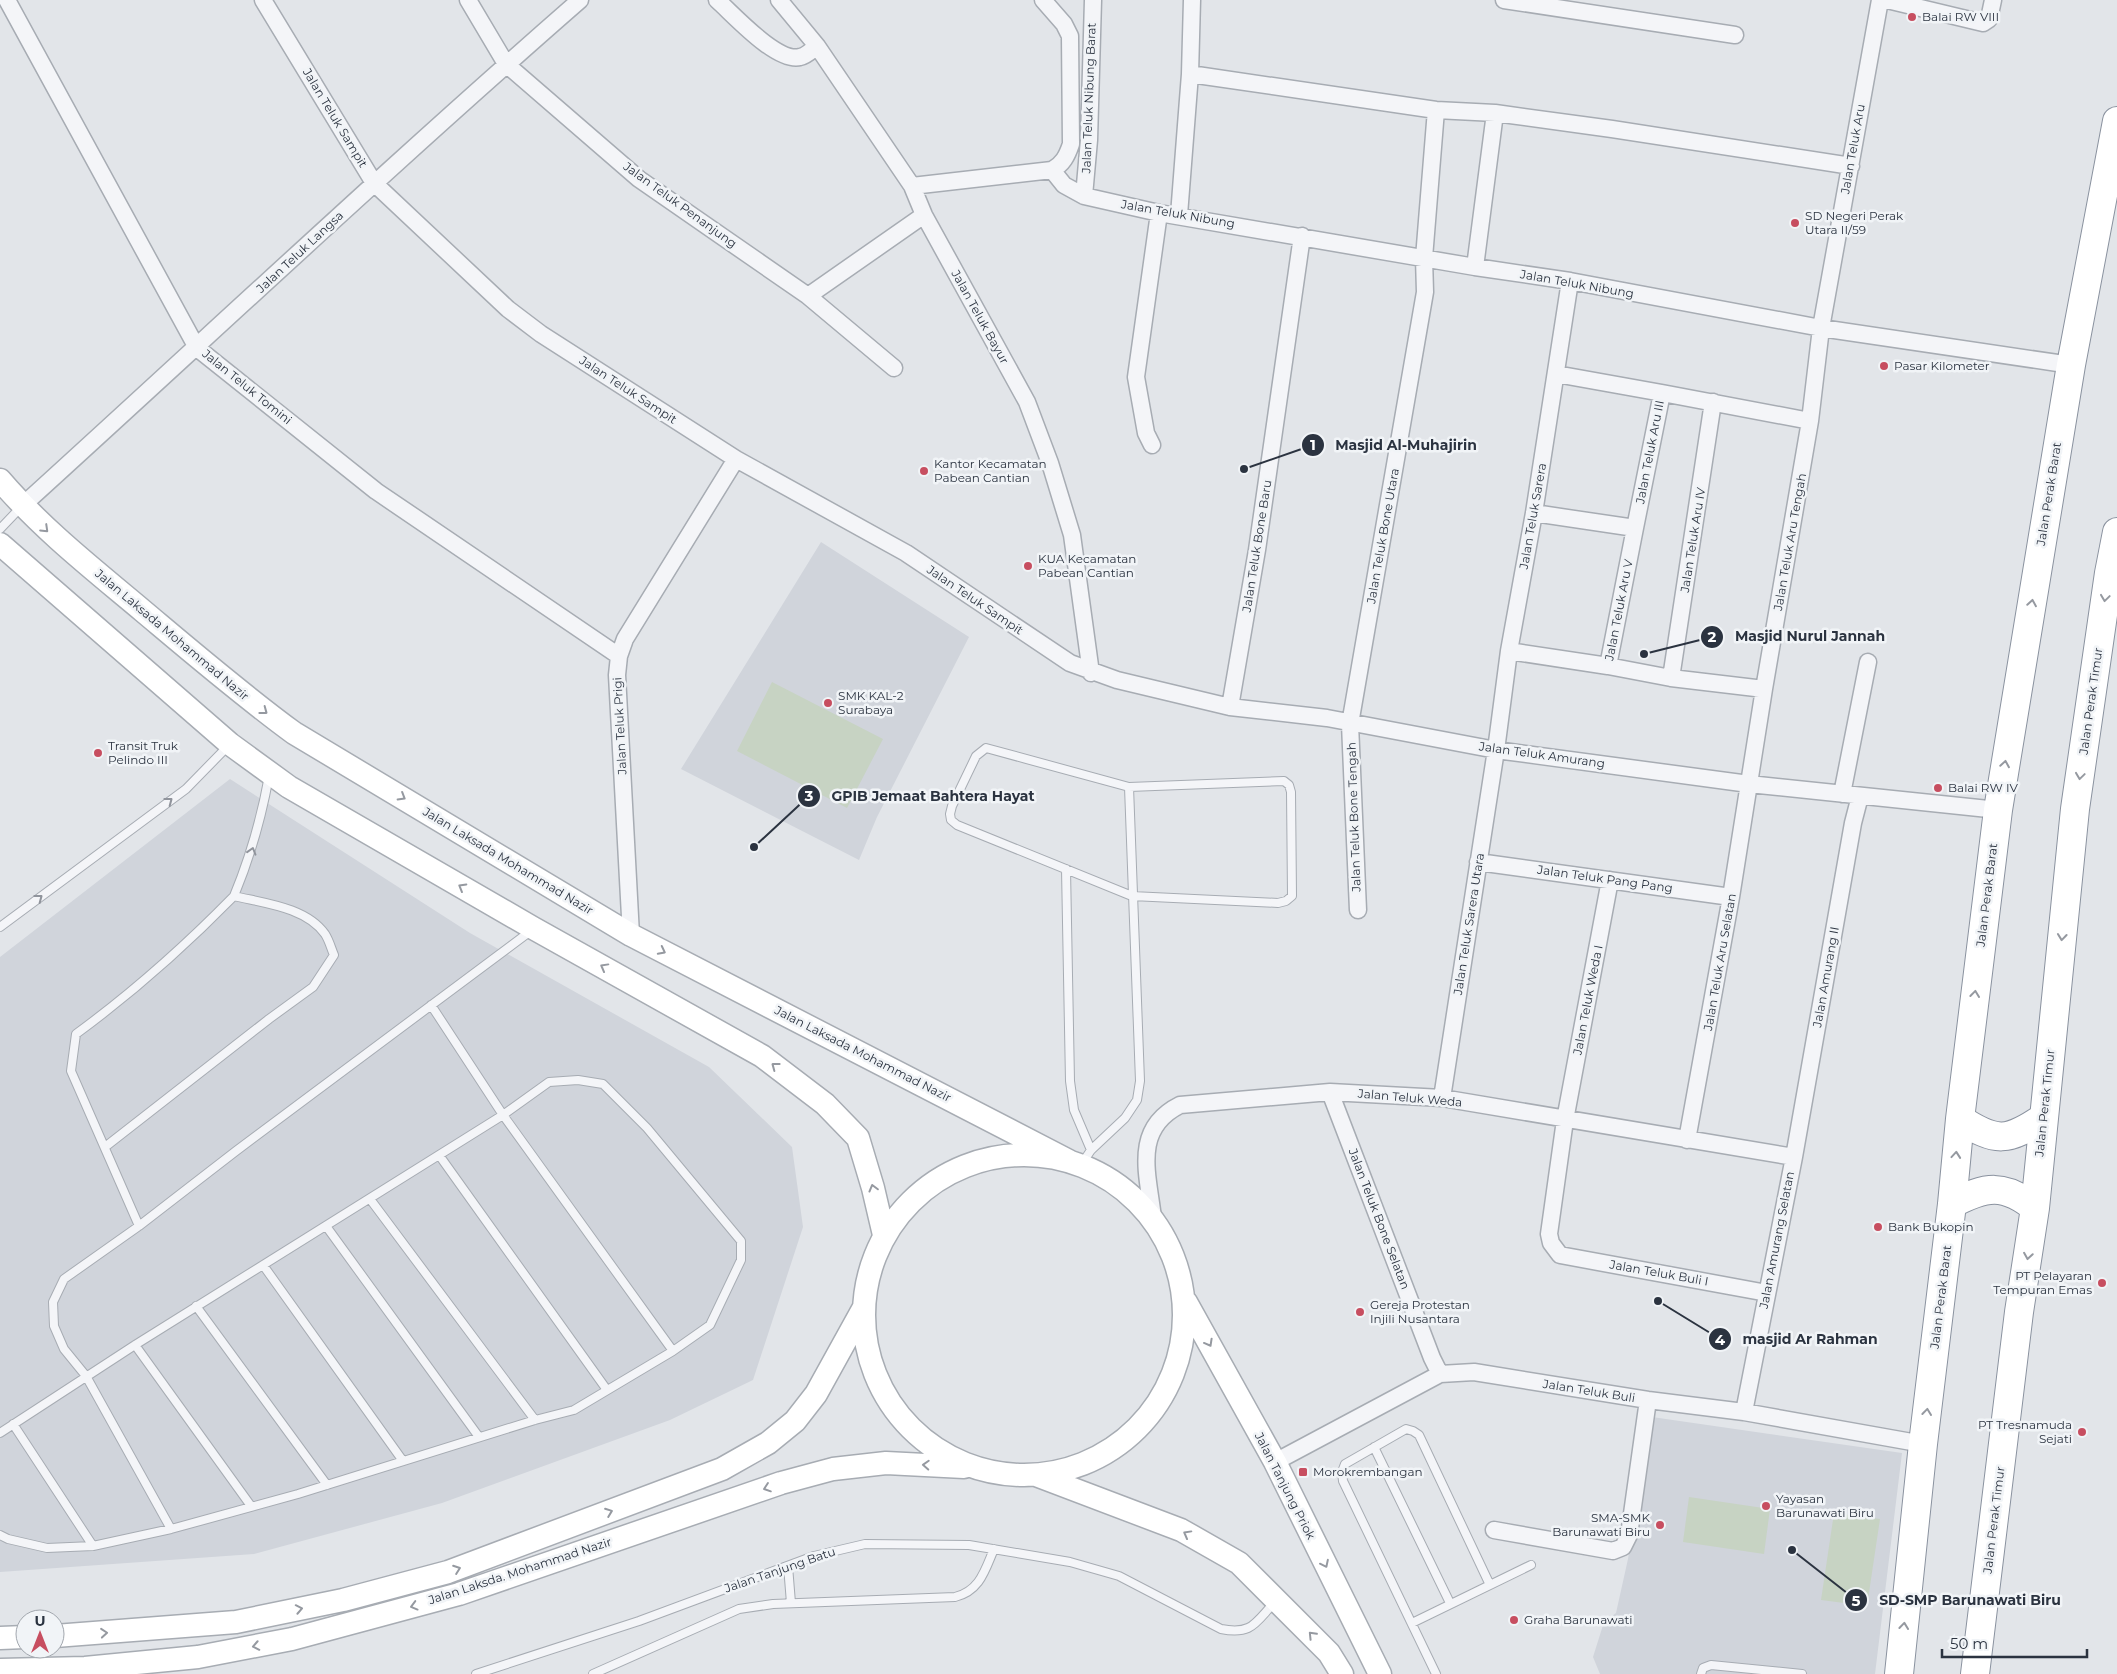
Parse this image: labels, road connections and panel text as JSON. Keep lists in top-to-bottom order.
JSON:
{
  "streets": {
    "highway": ["Jalan Perak Barat", "Jalan Perak Timur"],
    "main road": ["Jalan Laksada Mohammad Nazir", "Jalan Tanjung Priok", "Jalan Laksda. Mohammad Nazir"],
    "street": [
      "Jalan Teluk Nibung Barat",
      "Jalan Teluk Sampit",
      "Jalan Teluk Aru",
      "Jalan Teluk Penanjung",
      "Jalan Teluk Nibung",
      "Jalan Teluk Langsa",
      "Jalan Teluk Bayur",
      "Jalan Teluk Tomini",
      "Jalan Teluk Aru III",
      "Jalan Teluk Sarera",
      "Jalan Teluk Bone Utara",
      "Jalan Teluk Aru IV",
      "Jalan Teluk Aru Tengah",
      "Jalan Teluk Bone Baru",
      "Jalan Teluk Aru V",
      "Jalan Teluk Prigi",
      "Jalan Teluk Amurang",
      "Jalan Teluk Bone Tengah",
      "Jalan Teluk Pang Pang",
      "Jalan Teluk Sarera Utara",
      "Jalan Teluk Aru Selatan",
      "Jalan Amurang II",
      "Jalan Teluk Weda I",
      "Jalan Teluk Weda",
      "Jalan Teluk Bone Selatan",
      "Jalan Amurang Selatan",
      "Jalan Teluk Buli I",
      "Jalan Teluk Buli"
    ],
    "lane": ["Jalan Tanjung Batu"]
  },
  "crossings": [
    ["Jalan Teluk Nibung Barat", "Jalan Teluk Nibung"],
    ["Jalan Teluk Sampit", "Jalan Teluk Langsa"],
    ["Jalan Teluk Sampit", "Jalan Teluk Bayur"],
    ["Jalan Teluk Sampit", "Jalan Teluk Prigi"],
    ["Jalan Teluk Sampit", "Jalan Teluk Amurang"],
    ["Jalan Teluk Aru", "Jalan Teluk Nibung"],
    ["Jalan Teluk Aru", "Jalan Teluk Aru Tengah"],
    ["Jalan Teluk Penanjung", "Jalan Teluk Langsa"],
    ["Jalan Teluk Nibung", "Jalan Perak Barat"],
    ["Jalan Teluk Nibung", "Jalan Teluk Sarera"],
    ["Jalan Teluk Nibung", "Jalan Teluk Bone Utara"],
    ["Jalan Teluk Nibung", "Jalan Teluk Aru Tengah"],
    ["Jalan Teluk Nibung", "Jalan Teluk Bone Baru"],
    ["Jalan Teluk Langsa", "Jalan Teluk Tomini"],
    ["Jalan Teluk Langsa", "Jalan Laksada Mohammad Nazir"],
    ["Jalan Teluk Bayur", "Jalan Teluk Amurang"],
    ["Jalan Teluk Tomini", "Jalan Teluk Prigi"],
    ["Jalan Teluk Aru III", "Jalan Teluk Sarera"],
    ["Jalan Teluk Aru III", "Jalan Teluk Aru V"],
    ["Jalan Perak Barat", "Jalan Teluk Amurang"],
    ["Jalan Perak Barat", "Jalan Teluk Buli"],
    ["Jalan Teluk Sarera", "Jalan Teluk Amurang"],
    ["Jalan Teluk Sarera", "Jalan Teluk Sarera Utara"],
    ["Jalan Teluk Bone Utara", "Jalan Teluk Amurang"],
    ["Jalan Teluk Bone Utara", "Jalan Teluk Bone Tengah"],
    ["Jalan Teluk Aru IV", "Jalan Teluk Aru V"],
    ["Jalan Teluk Aru Tengah", "Jalan Teluk Aru V"],
    ["Jalan Teluk Aru Tengah", "Jalan Teluk Amurang"],
    ["Jalan Teluk Aru Tengah", "Jalan Teluk Aru Selatan"],
    ["Jalan Teluk Bone Baru", "Jalan Teluk Amurang"],
    ["Jalan Laksada Mohammad Nazir", "Jalan Teluk Prigi"],
    ["Jalan Teluk Amurang", "Jalan Teluk Bone Tengah"],
    ["Jalan Teluk Amurang", "Jalan Teluk Sarera Utara"],
    ["Jalan Teluk Amurang", "Jalan Teluk Aru Selatan"],
    ["Jalan Teluk Amurang", "Jalan Amurang II"],
    ["Jalan Teluk Pang Pang", "Jalan Teluk Sarera Utara"],
    ["Jalan Teluk Pang Pang", "Jalan Teluk Aru Selatan"],
    ["Jalan Teluk Pang Pang", "Jalan Teluk Weda I"],
    ["Jalan Teluk Sarera Utara", "Jalan Teluk Weda"],
    ["Jalan Teluk Aru Selatan", "Jalan Teluk Weda"],
    ["Jalan Amurang II", "Jalan Teluk Weda"],
    ["Jalan Amurang II", "Jalan Amurang Selatan"],
    ["Jalan Teluk Weda I", "Jalan Teluk Weda"],
    ["Jalan Teluk Weda I", "Jalan Teluk Buli I"],
    ["Jalan Teluk Weda", "Jalan Teluk Bone Selatan"],
    ["Jalan Teluk Weda", "Jalan Amurang Selatan"],
    ["Jalan Teluk Weda", "Jalan Teluk Buli I"],
    ["Jalan Teluk Bone Selatan", "Jalan Teluk Buli"],
    ["Jalan Amurang Selatan", "Jalan Teluk Buli I"],
    ["Jalan Amurang Selatan", "Jalan Teluk Buli"],
    ["Jalan Teluk Buli", "Jalan Tanjung Priok"]
  ],
  "one_way": ["Jalan Perak Barat", "Jalan Perak Timur", "Jalan Tanjung Priok"],
  "places": {
    "other": [
      "Balai RW VIII",
      "SD Negeri Perak Utara II/59",
      "Pasar Kilometer",
      "Masjid Al-Muhajirin",
      "Kantor Kecamatan Pabean Cantian",
      "KUA Kecamatan Pabean Cantian",
      "Masjid Nurul Jannah",
      "SMK KAL-2 Surabaya",
      "Transit Truk Pelindo III",
      "Balai RW IV",
      "GPIB Jemaat Bahtera Hayat",
      "Bank Bukopin",
      "PT Pelayaran Tempuran Emas",
      "masjid Ar Rahman",
      "Gereja Protestan Injili Nusantara",
      "PT Tresnamuda Sejati",
      "Yayasan Barunawati Biru",
      "SMA-SMK Barunawati Biru",
      "SD-SMP Barunawati Biru",
      "Graha Barunawati"
    ],
    "transit": ["Morokrembangan"]
  },
  "scale_bar": "50 m",
  "north": "top"
}
